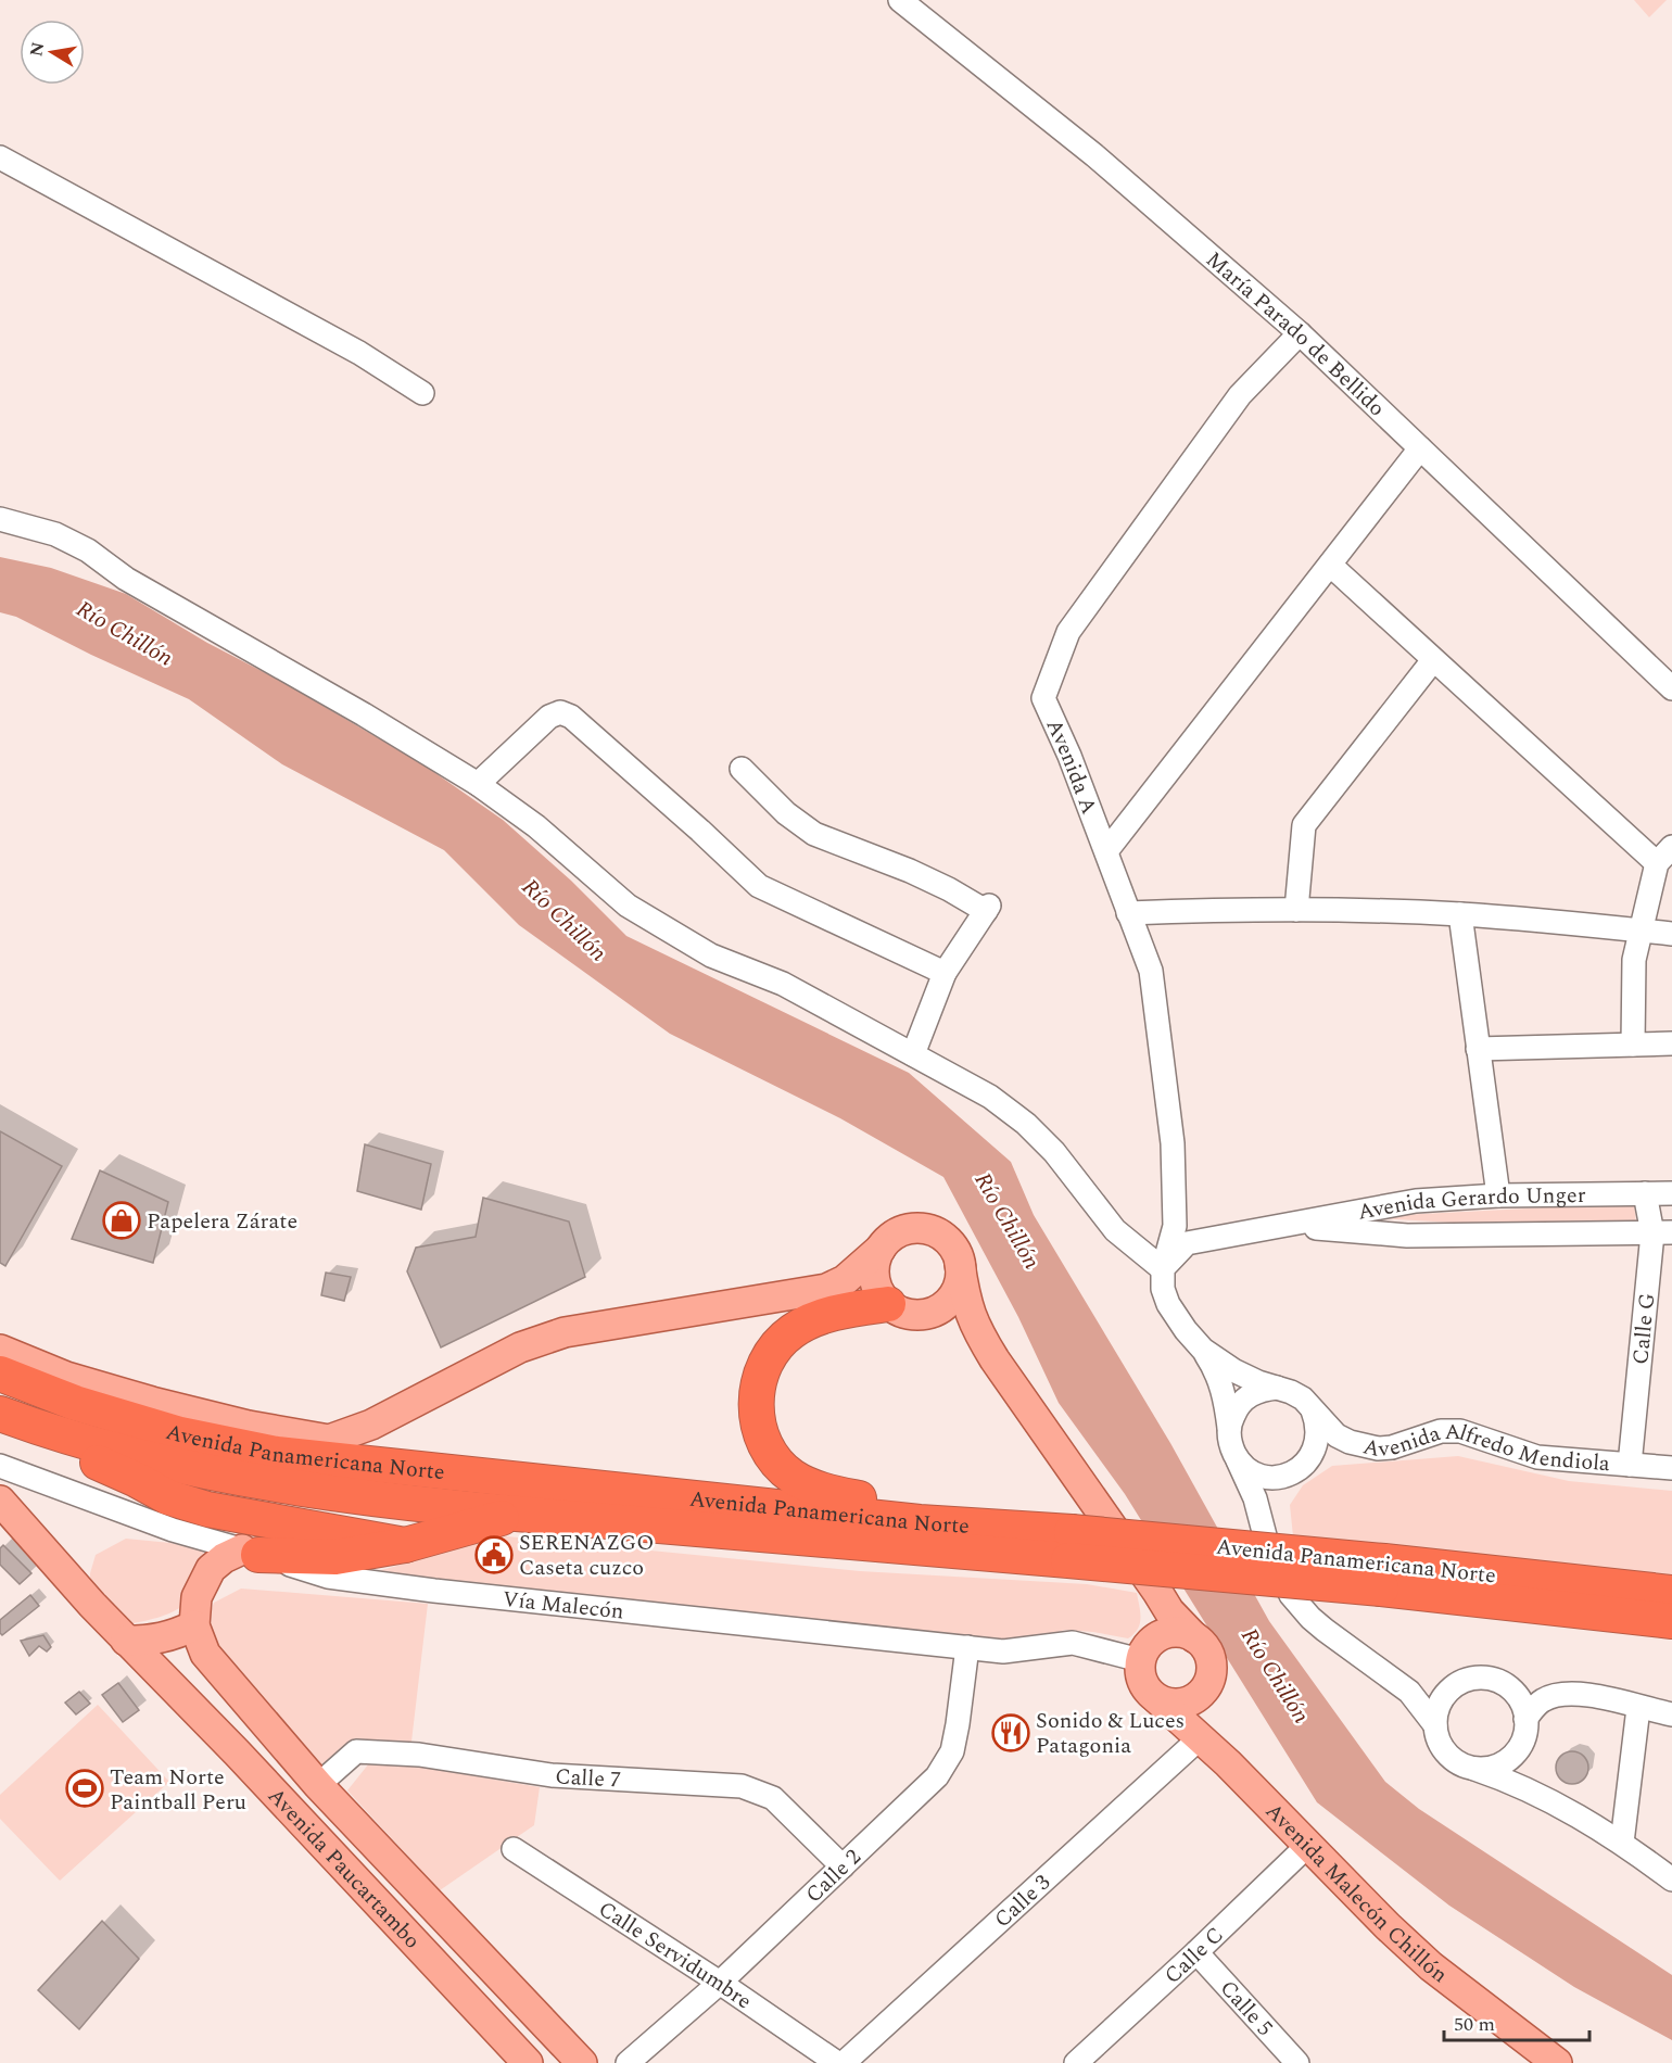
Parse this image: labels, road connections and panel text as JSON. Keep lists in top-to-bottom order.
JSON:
{
  "streets": {
    "highway": ["Avenida Panamericana Norte"],
    "main road": ["Avenida Paucartambo", "Avenida Malecón Chillón"],
    "street": [
      "María Parado de Bellido",
      "Avenida A",
      "Avenida Gerardo Unger",
      "Calle G",
      "Avenida Alfredo Mendiola",
      "Vía Malecón",
      "Calle 7",
      "Calle 2",
      "Calle 3",
      "Calle Servidumbre",
      "Calle C",
      "Calle 5"
    ]
  },
  "crossings": [
    ["María Parado de Bellido", "Avenida A"],
    ["Avenida A", "Avenida Gerardo Unger"],
    ["Avenida A", "Avenida Alfredo Mendiola"],
    ["Avenida Gerardo Unger", "Calle G"],
    ["Avenida Gerardo Unger", "Avenida Alfredo Mendiola"],
    ["Calle G", "Avenida Alfredo Mendiola"],
    ["Vía Malecón", "Calle 2"],
    ["Vía Malecón", "Avenida Malecón Chillón"],
    ["Calle 7", "Avenida Paucartambo"],
    ["Calle 7", "Calle 2"],
    ["Calle 2", "Calle Servidumbre"],
    ["Avenida Malecón Chillón", "Calle 3"],
    ["Avenida Malecón Chillón", "Calle C"],
    ["Calle C", "Calle 5"]
  ],
  "water": ["Río Chillón"],
  "places": {
    "shop": ["Papelera Zárate"],
    "public building": ["SERENAZGO Caseta cuzco"],
    "restaurant": ["Sonido & Luces Patagonia"],
    "sports": ["Team Norte Paintball Peru"]
  },
  "scale_bar": "50 m",
  "north": "left"
}
